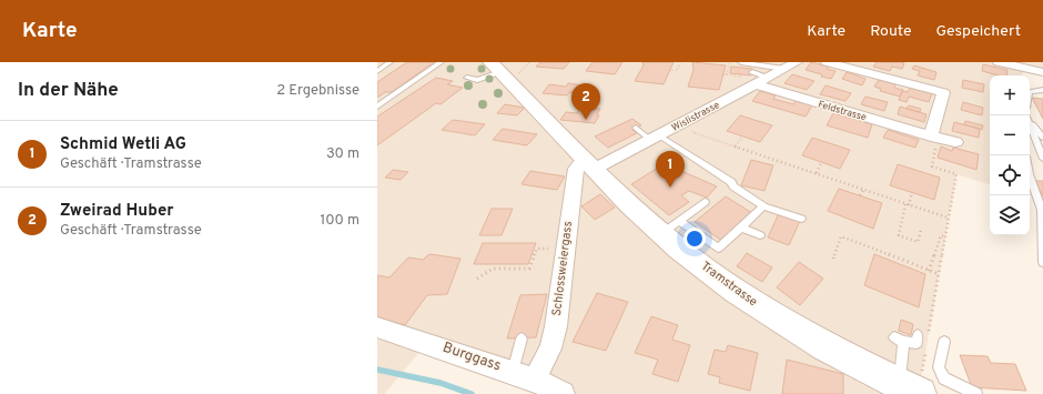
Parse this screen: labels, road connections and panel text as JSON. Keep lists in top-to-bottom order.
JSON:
{
  "streets": {
    "main road": ["Tramstrasse"],
    "street": [
      "Feldstrasse",
      "Wislistrasse",
      "Schlossweiergass",
      "Burggass"
    ]
  },
  "crossings": [
    ["Feldstrasse", "Wislistrasse"],
    ["Wislistrasse", "Schlossweiergass"],
    ["Wislistrasse", "Tramstrasse"],
    ["Schlossweiergass", "Tramstrasse"],
    ["Schlossweiergass", "Burggass"]
  ],
  "page": {
    "header": "Karte",
    "nav": ["Karte", "Route", "Gespeichert"],
    "heading": ["In der Nähe", "2 Ergebnisse"],
    "map_buttons": ["+", "−"],
    "pins": ["2", "1"],
    "list": [
      {
        "mark": "1",
        "name": "Schmid Wetli AG",
        "note": "Geschäft · Tramstrasse",
        "value": "30 m"
      },
      {
        "mark": "2",
        "name": "Zweirad Huber",
        "note": "Geschäft · Tramstrasse",
        "value": "100 m"
      }
    ]
  }
}
